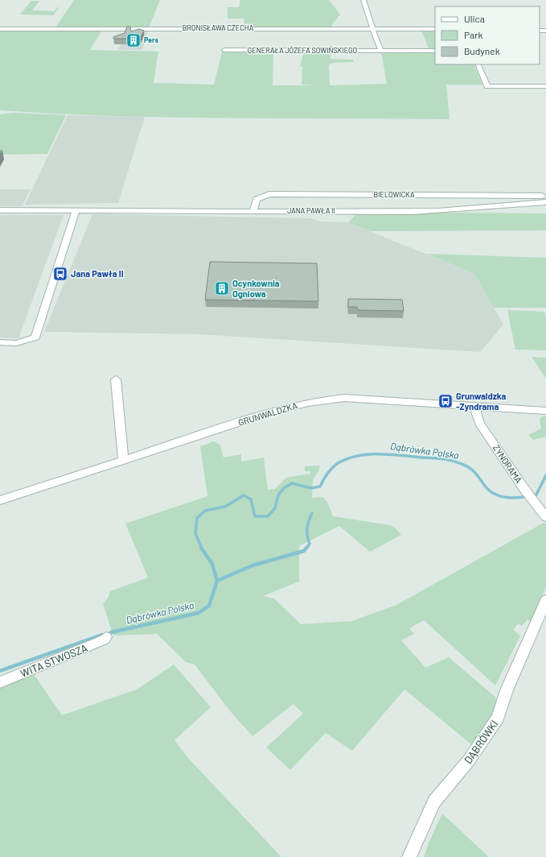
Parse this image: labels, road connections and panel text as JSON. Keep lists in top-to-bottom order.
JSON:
{
  "streets": {
    "street": [
      "BRONISŁAWA CZECHA",
      "GENERAŁA JÓZEFA SOWIŃSKIEGO",
      "BIELOWICKA",
      "JANA PAWŁA II",
      "GRUNWALDZKA",
      "ZYNDRAMA",
      "WITA STWOSZA",
      "DĄBRÓWKI"
    ]
  },
  "crossings": [
    ["BIELOWICKA", "JANA PAWŁA II"],
    ["GRUNWALDZKA", "ZYNDRAMA"]
  ],
  "water": ["Dąbrówka Polska"],
  "places": {
    "building": ["Pers", "Ocynkownia Ogniowa"],
    "bus stop": ["Jana Pawła II", "Grunwaldzka -Zyndrama"]
  },
  "legend": ["Ulica", "Park", "Budynek"]
}
